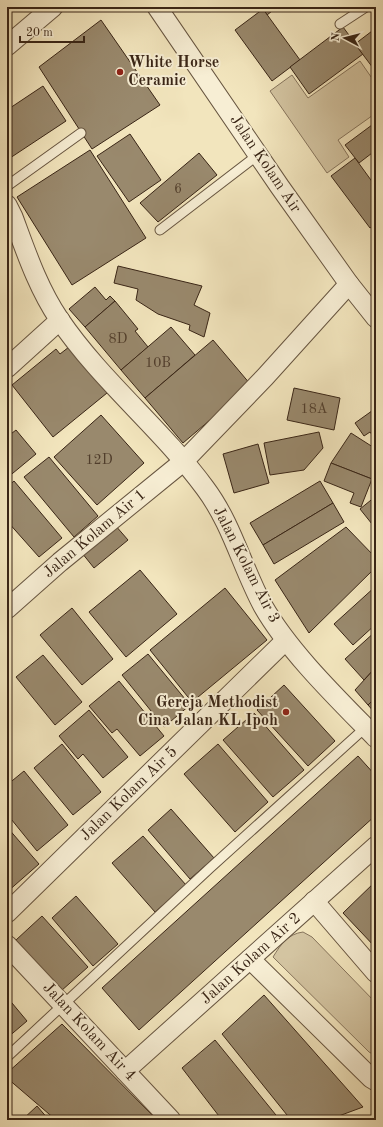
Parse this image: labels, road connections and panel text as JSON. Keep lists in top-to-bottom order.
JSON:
{
  "streets": {
    "street": [
      "Jalan Kolam Air",
      "Jalan Kolam Air 1",
      "Jalan Kolam Air 3",
      "Jalan Kolam Air 5",
      "Jalan Kolam Air 2",
      "Jalan Kolam Air 4"
    ]
  },
  "crossings": [
    ["Jalan Kolam Air 1", "Jalan Kolam Air 3"],
    ["Jalan Kolam Air 3", "Jalan Kolam Air 5"],
    ["Jalan Kolam Air 2", "Jalan Kolam Air 4"]
  ],
  "places": ["White Horse Ceramic", "Gereja Methodist Cina Jalan KL Ipoh"],
  "house_numbers": [
    "6",
    "8D",
    "10B",
    "18A",
    "12D"
  ],
  "scale_bar": "20 m",
  "north": "left"
}
